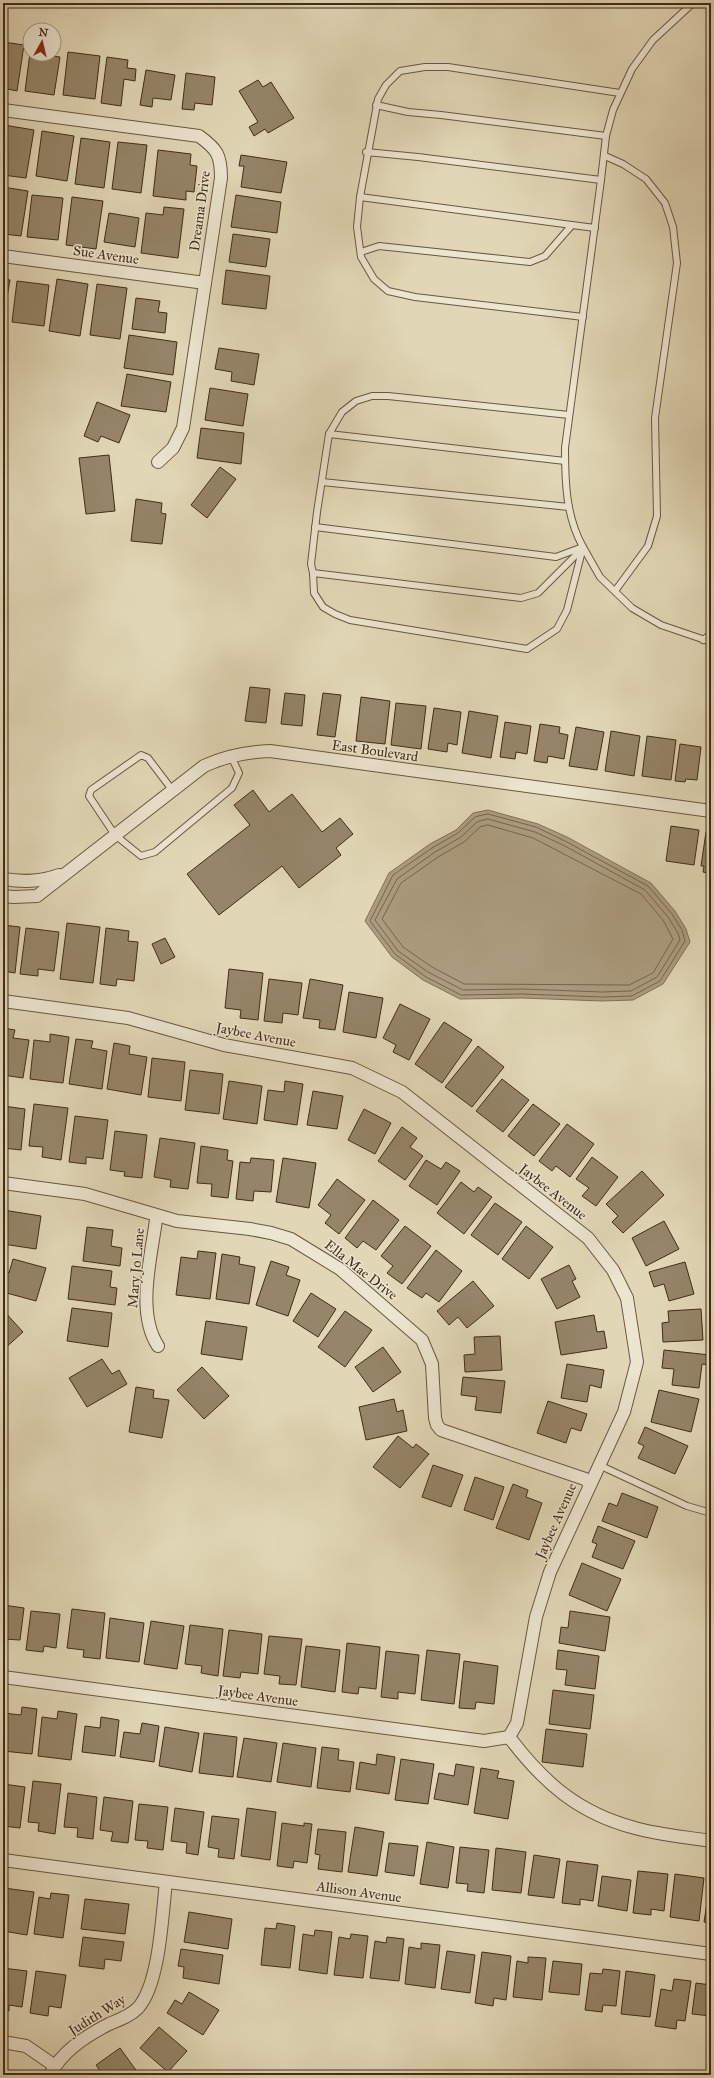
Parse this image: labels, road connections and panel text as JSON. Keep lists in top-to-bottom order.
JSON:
{
  "streets": {
    "street": [
      "Dreama Drive",
      "Sue Avenue",
      "East Boulevard",
      "Jaybee Avenue",
      "Mary Jo Lane",
      "Ella Mae Drive",
      "Allison Avenue",
      "Judith Way"
    ]
  },
  "crossings": [
    ["Dreama Drive", "Sue Avenue"],
    ["Jaybee Avenue", "Ella Mae Drive"],
    ["Mary Jo Lane", "Ella Mae Drive"],
    ["Allison Avenue", "Judith Way"]
  ],
  "north": "top"
}
